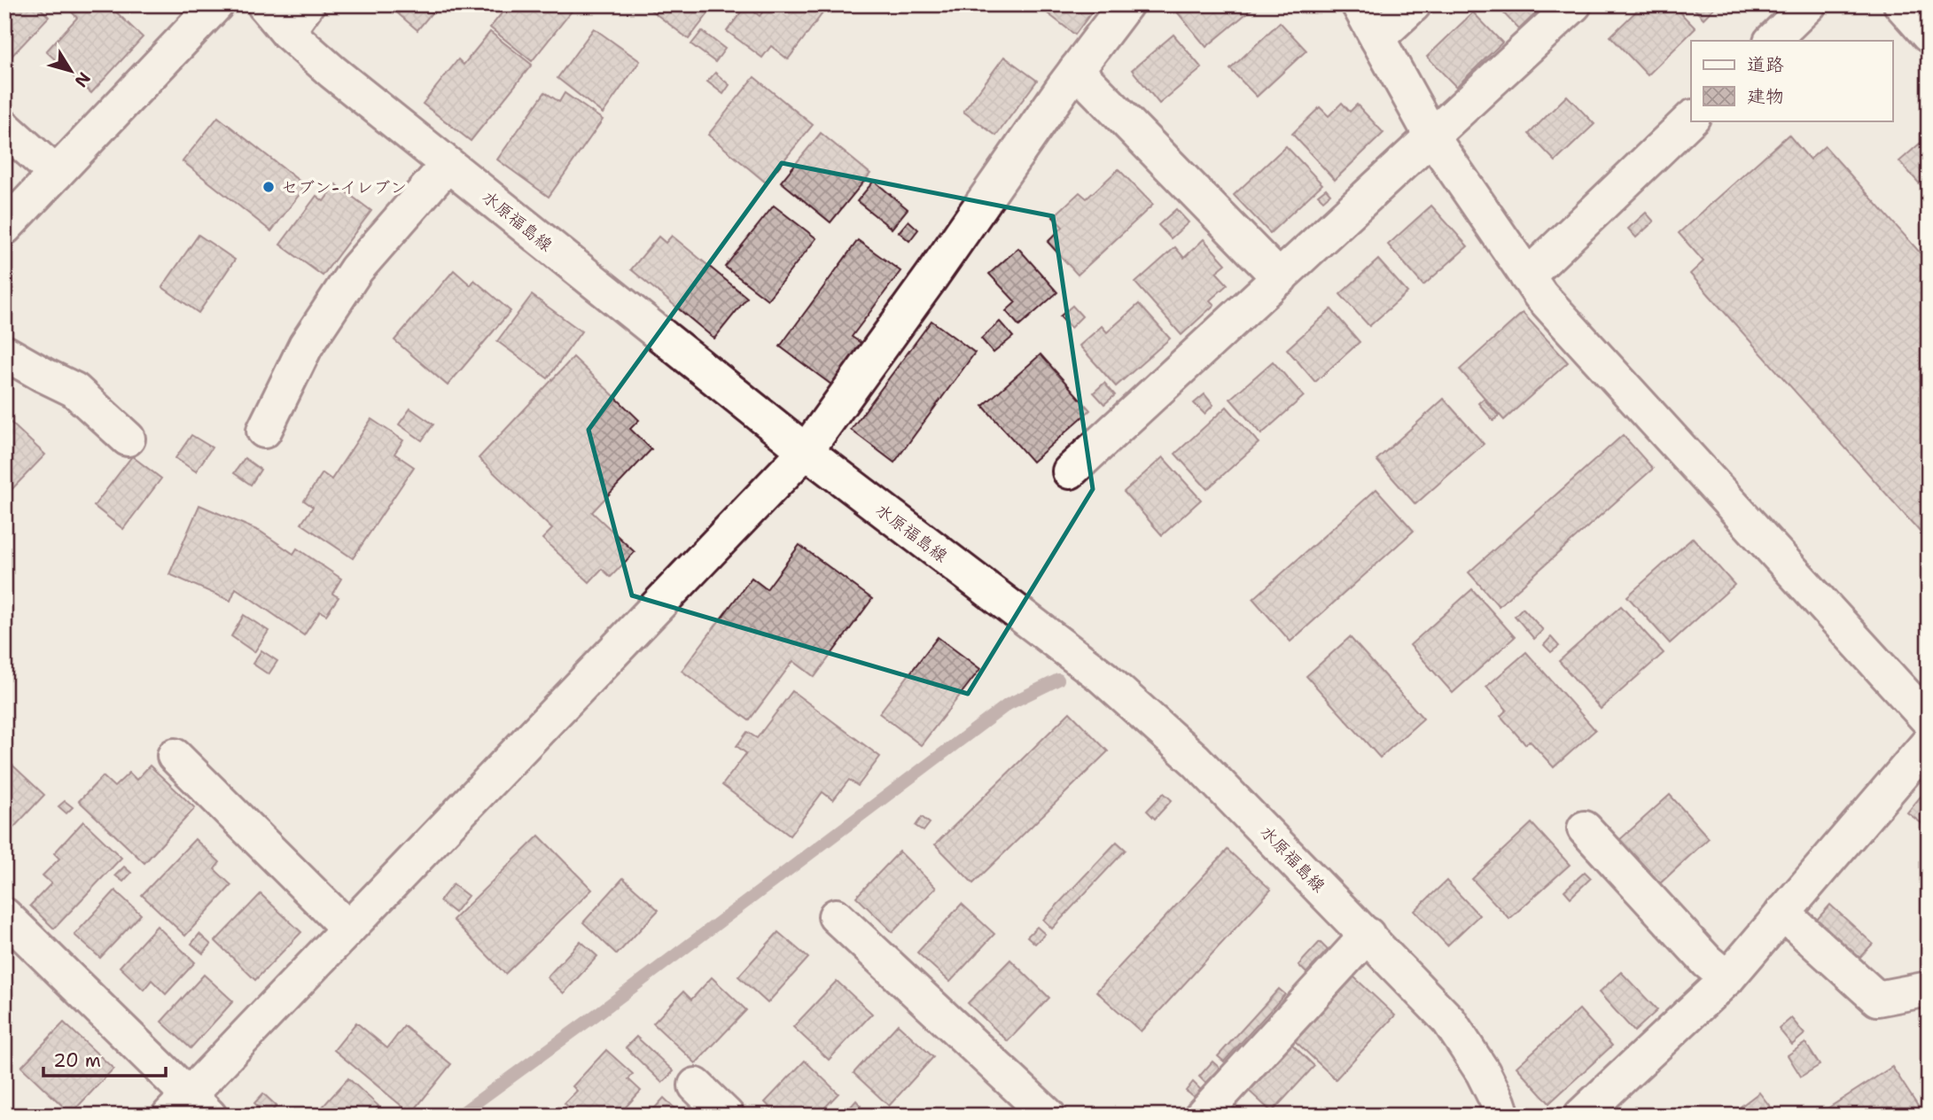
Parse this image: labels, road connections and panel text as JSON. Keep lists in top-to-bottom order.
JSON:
{
  "streets": {
    "street": ["水原福島線"]
  },
  "places": ["セブン-イレブン"],
  "legend": ["道路", "建物"],
  "scale_bar": "20 m",
  "north": "bottom right"
}
